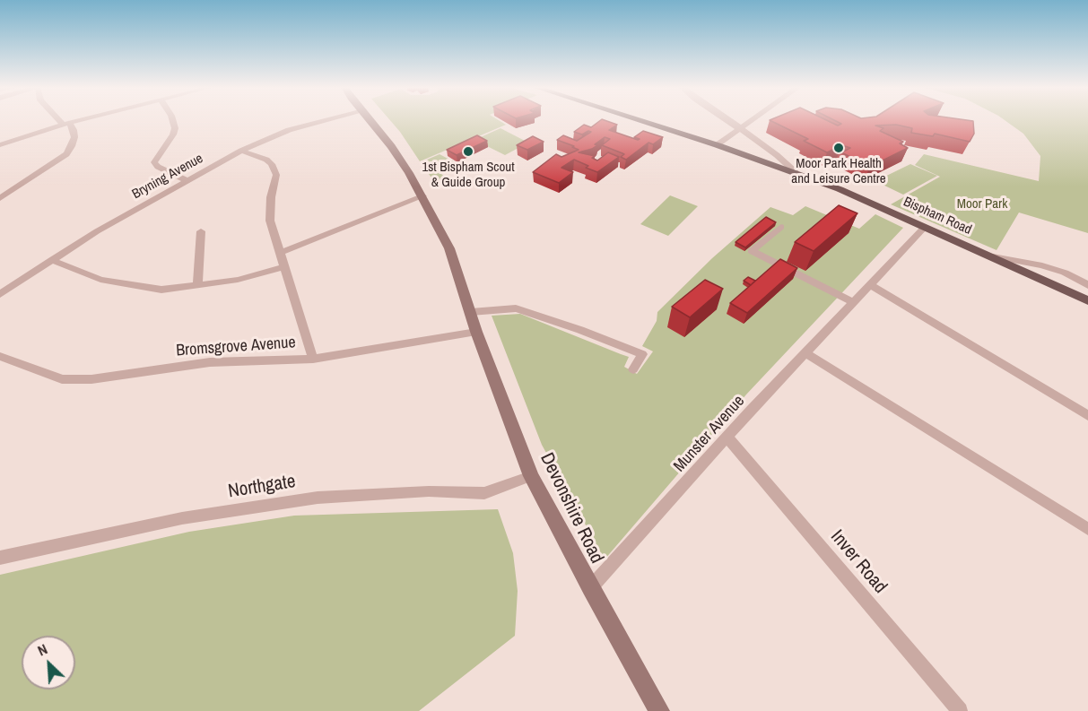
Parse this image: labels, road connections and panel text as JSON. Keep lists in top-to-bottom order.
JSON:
{
  "streets": {
    "main road": ["Bispham Road", "Devonshire Road"],
    "street": [
      "Bryning Avenue",
      "Bromsgrove Avenue",
      "Munster Avenue",
      "Northgate",
      "Inver Road"
    ]
  },
  "crossings": [
    ["Bispham Road", "Munster Avenue"],
    ["Bromsgrove Avenue", "Devonshire Road"],
    ["Munster Avenue", "Devonshire Road"],
    ["Munster Avenue", "Inver Road"],
    ["Northgate", "Devonshire Road"]
  ],
  "parks": ["Moor Park"],
  "places": ["Moor Park Health and Leisure Centre", "1st Bispham Scout & Guide Group"],
  "north": "top left"
}
